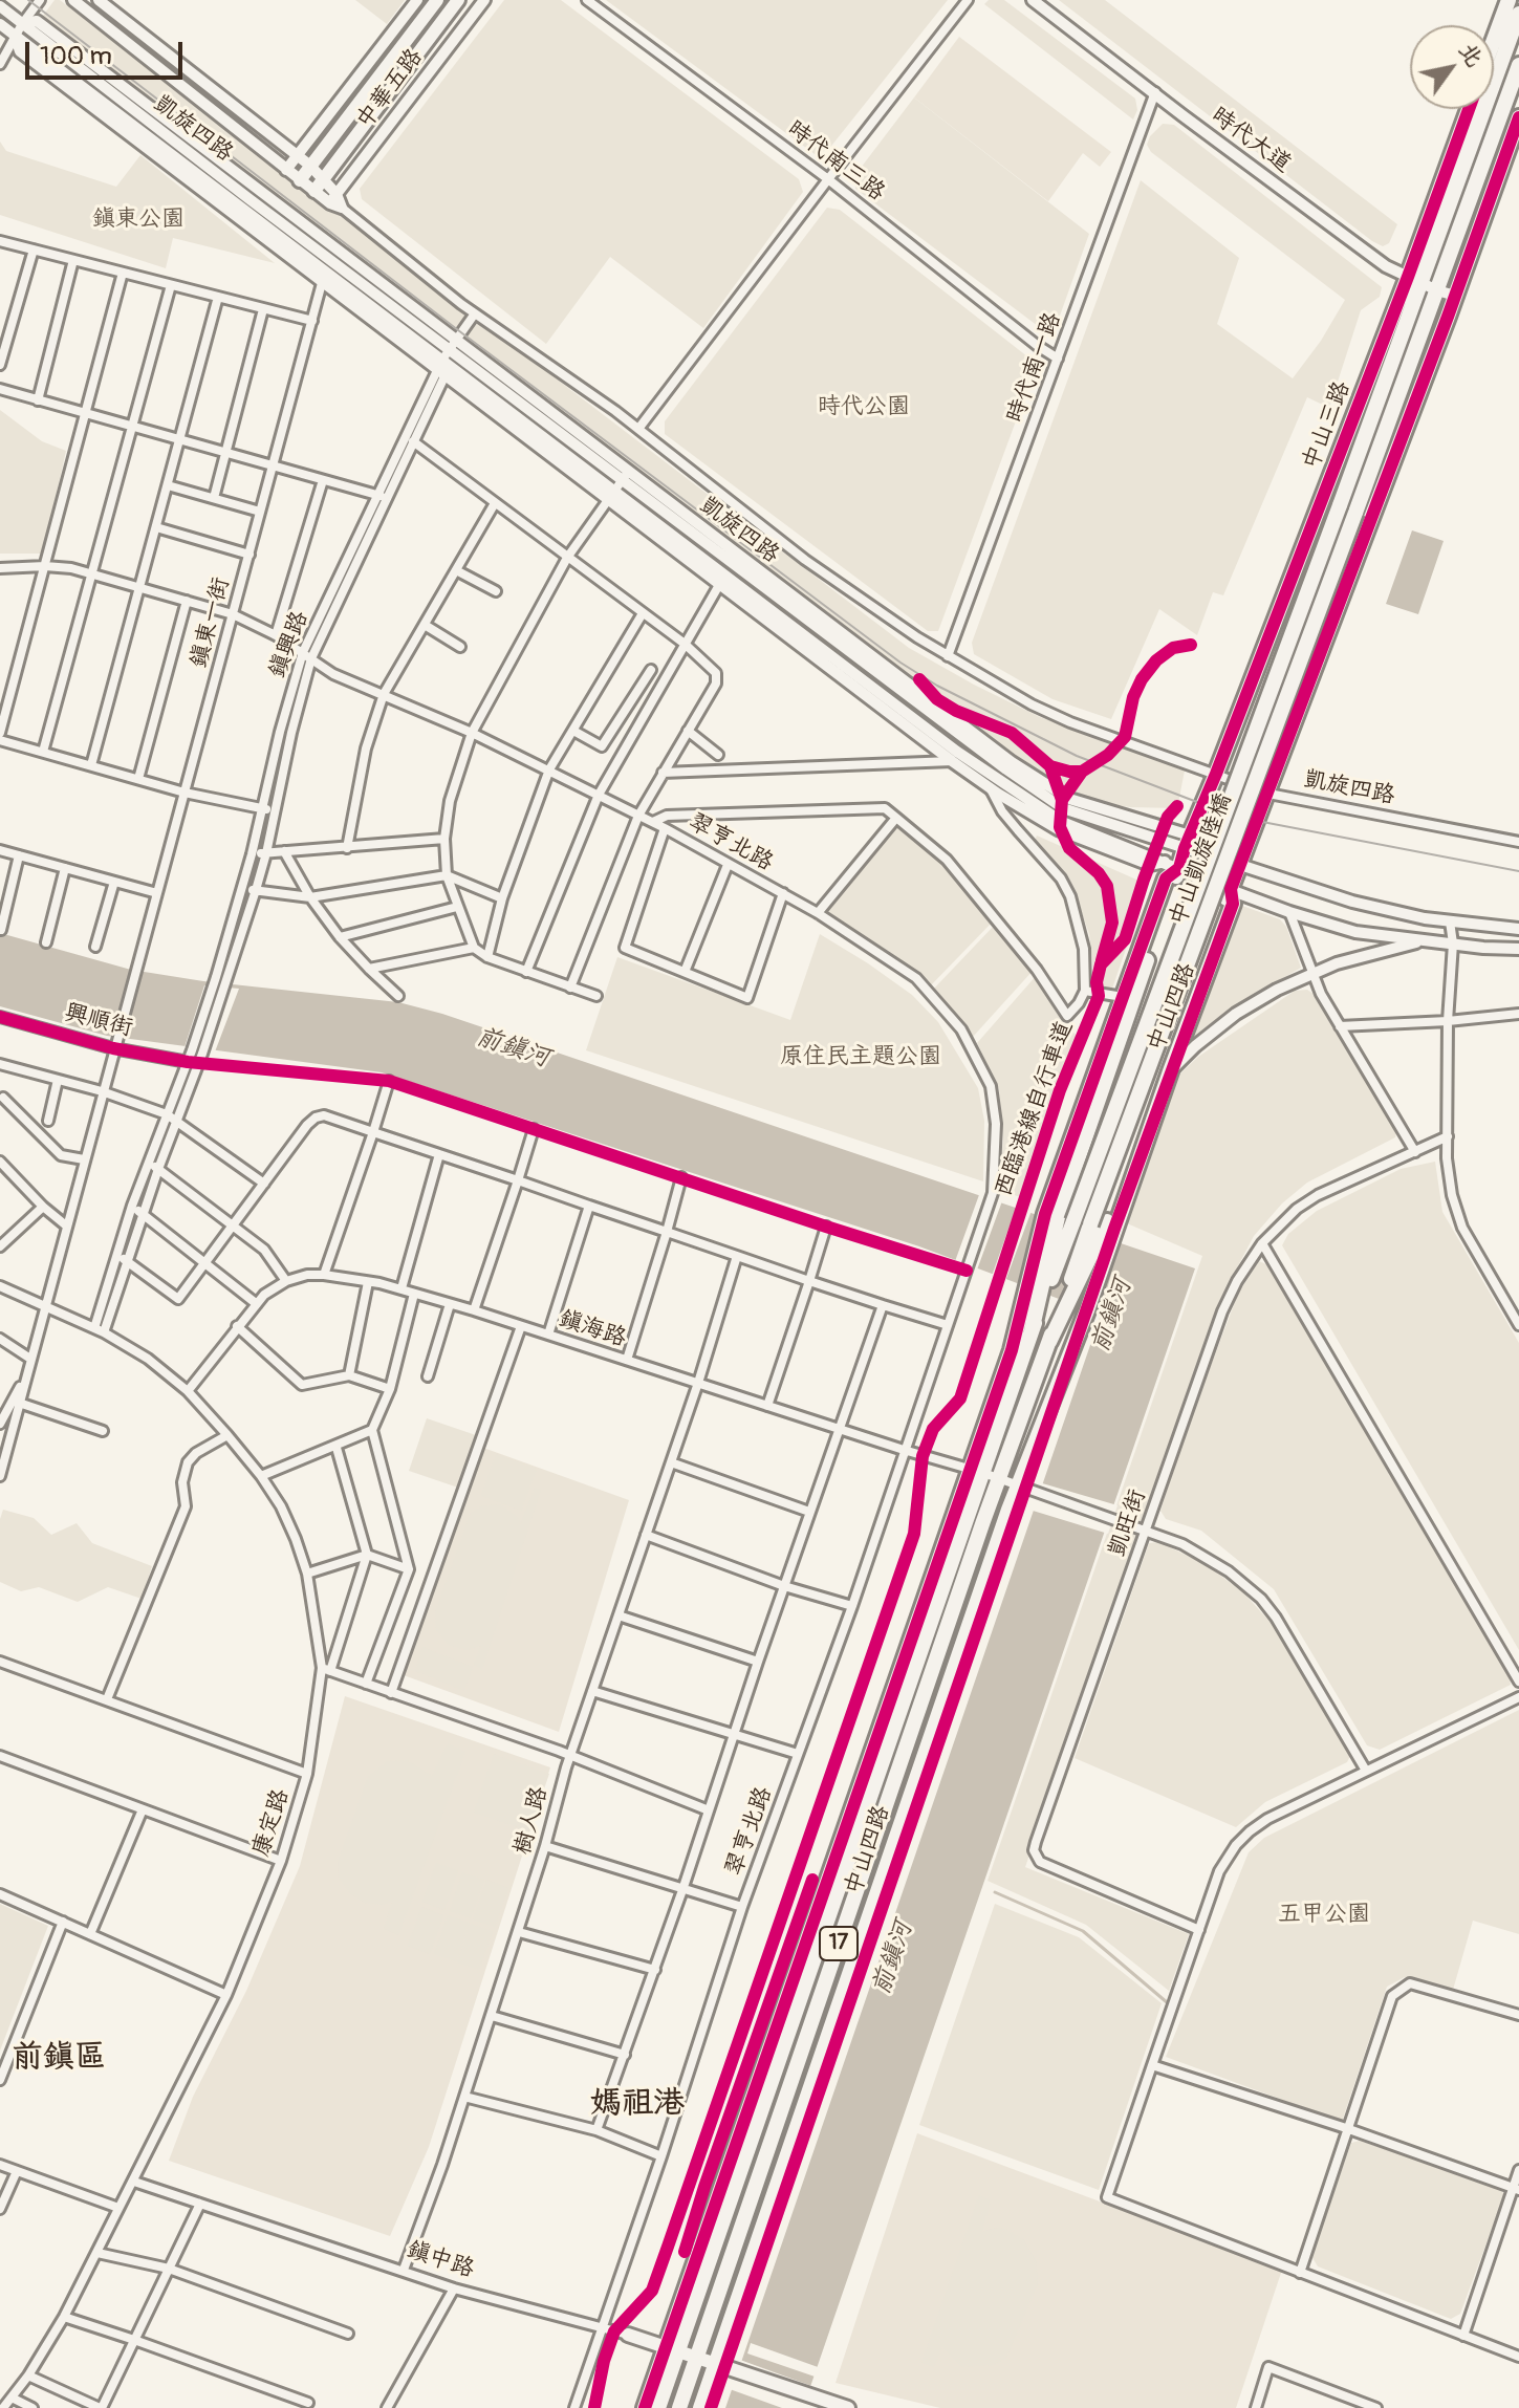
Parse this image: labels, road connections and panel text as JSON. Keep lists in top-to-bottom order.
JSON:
{
  "streets": {
    "main road": [
      "中華五路",
      "中山三路",
      "中山凱旋陸橋",
      "中山四路",
      "17",
      "鎮中路"
    ],
    "street": [
      "凱旋四路",
      "時代大道",
      "時代南三路",
      "時代南一路",
      "鎮東一街",
      "鎮興路",
      "翠亨北路",
      "興順街",
      "鎮海路",
      "凱旺街",
      "樹人路",
      "康定路"
    ],
    "cycle path": ["西臨港線自行車道"]
  },
  "crossings": [
    ["中華五路", "凱旋四路"],
    ["凱旋四路", "時代南一路"],
    ["凱旋四路", "中山三路"],
    ["凱旋四路", "鎮東一街"],
    ["凱旋四路", "鎮興路"],
    ["凱旋四路", "中山四路"],
    ["凱旋四路", "17"],
    ["時代大道", "時代南一路"],
    ["時代大道", "中山三路"],
    ["時代大道", "中山凱旋陸橋"],
    ["時代大道", "17"],
    ["時代南三路", "時代南一路"],
    ["中山三路", "中山凱旋陸橋"],
    ["中山三路", "中山四路"],
    ["鎮東一街", "翠亨北路"],
    ["鎮東一街", "興順街"],
    ["鎮興路", "翠亨北路"],
    ["鎮興路", "興順街"],
    ["翠亨北路", "鎮海路"],
    ["翠亨北路", "鎮中路"],
    ["中山凱旋陸橋", "中山四路"],
    ["中山凱旋陸橋", "17"],
    ["中山四路", "鎮海路"],
    ["中山四路", "17"],
    ["中山四路", "鎮中路"],
    ["鎮海路", "凱旺街"],
    ["鎮海路", "樹人路"],
    ["鎮海路", "康定路"],
    ["樹人路", "鎮中路"],
    ["康定路", "鎮中路"]
  ],
  "districts": ["前鎮區", "媽祖港"],
  "water": ["前鎮河"],
  "parks": [
    "鎮東公園",
    "時代公園",
    "原住民主題公園",
    "五甲公園"
  ],
  "scale_bar": "100 m",
  "north": "top right"
}
